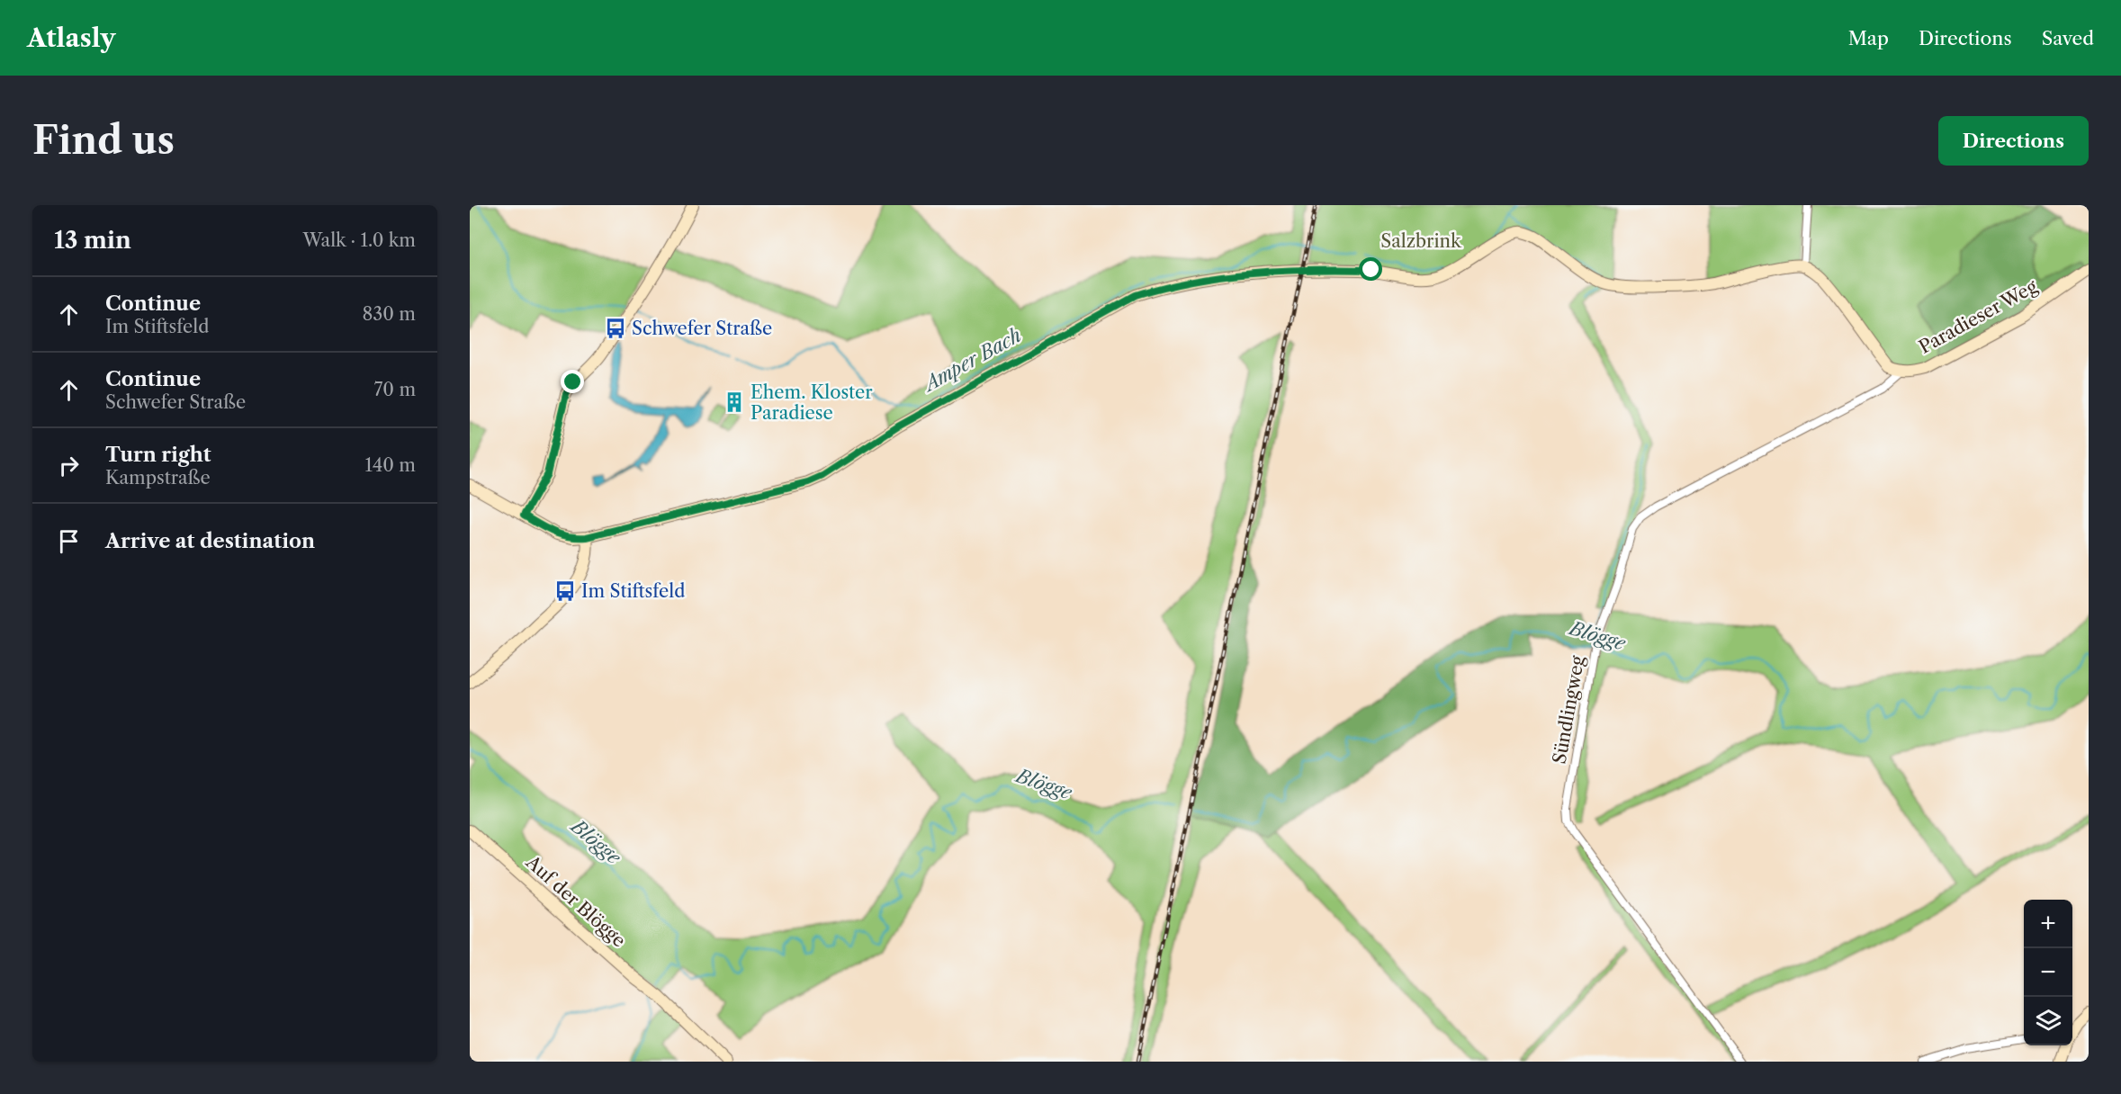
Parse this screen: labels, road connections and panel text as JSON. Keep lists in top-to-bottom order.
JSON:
{
  "streets": {
    "street": ["Paradieser Weg", "Sündlingweg", "Auf der Blögge"]
  },
  "crossings": [
    ["Paradieser Weg", "Sündlingweg"]
  ],
  "water": ["Amper Bach", "Blögge"],
  "parks": ["Salzbrink"],
  "places": {
    "bus stop": ["Schwefer Straße", "Im Stiftsfeld"],
    "building": ["Ehem. Kloster Paradiese"]
  },
  "page": {
    "header": "Atlasly",
    "nav": ["Map", "Directions", "Saved"],
    "buttons": "Directions",
    "title": "Find us",
    "heading": ["13 min", "Walk · 1.0 km"],
    "list": [
      ["Continue", "Im Stiftsfeld", "830 m"],
      ["Continue", "Schwefer Straße", "70 m"],
      ["Turn right", "Kampstraße", "140 m"],
      "Arrive at destination"
    ],
    "map_buttons": ["+", "−"]
  }
}
